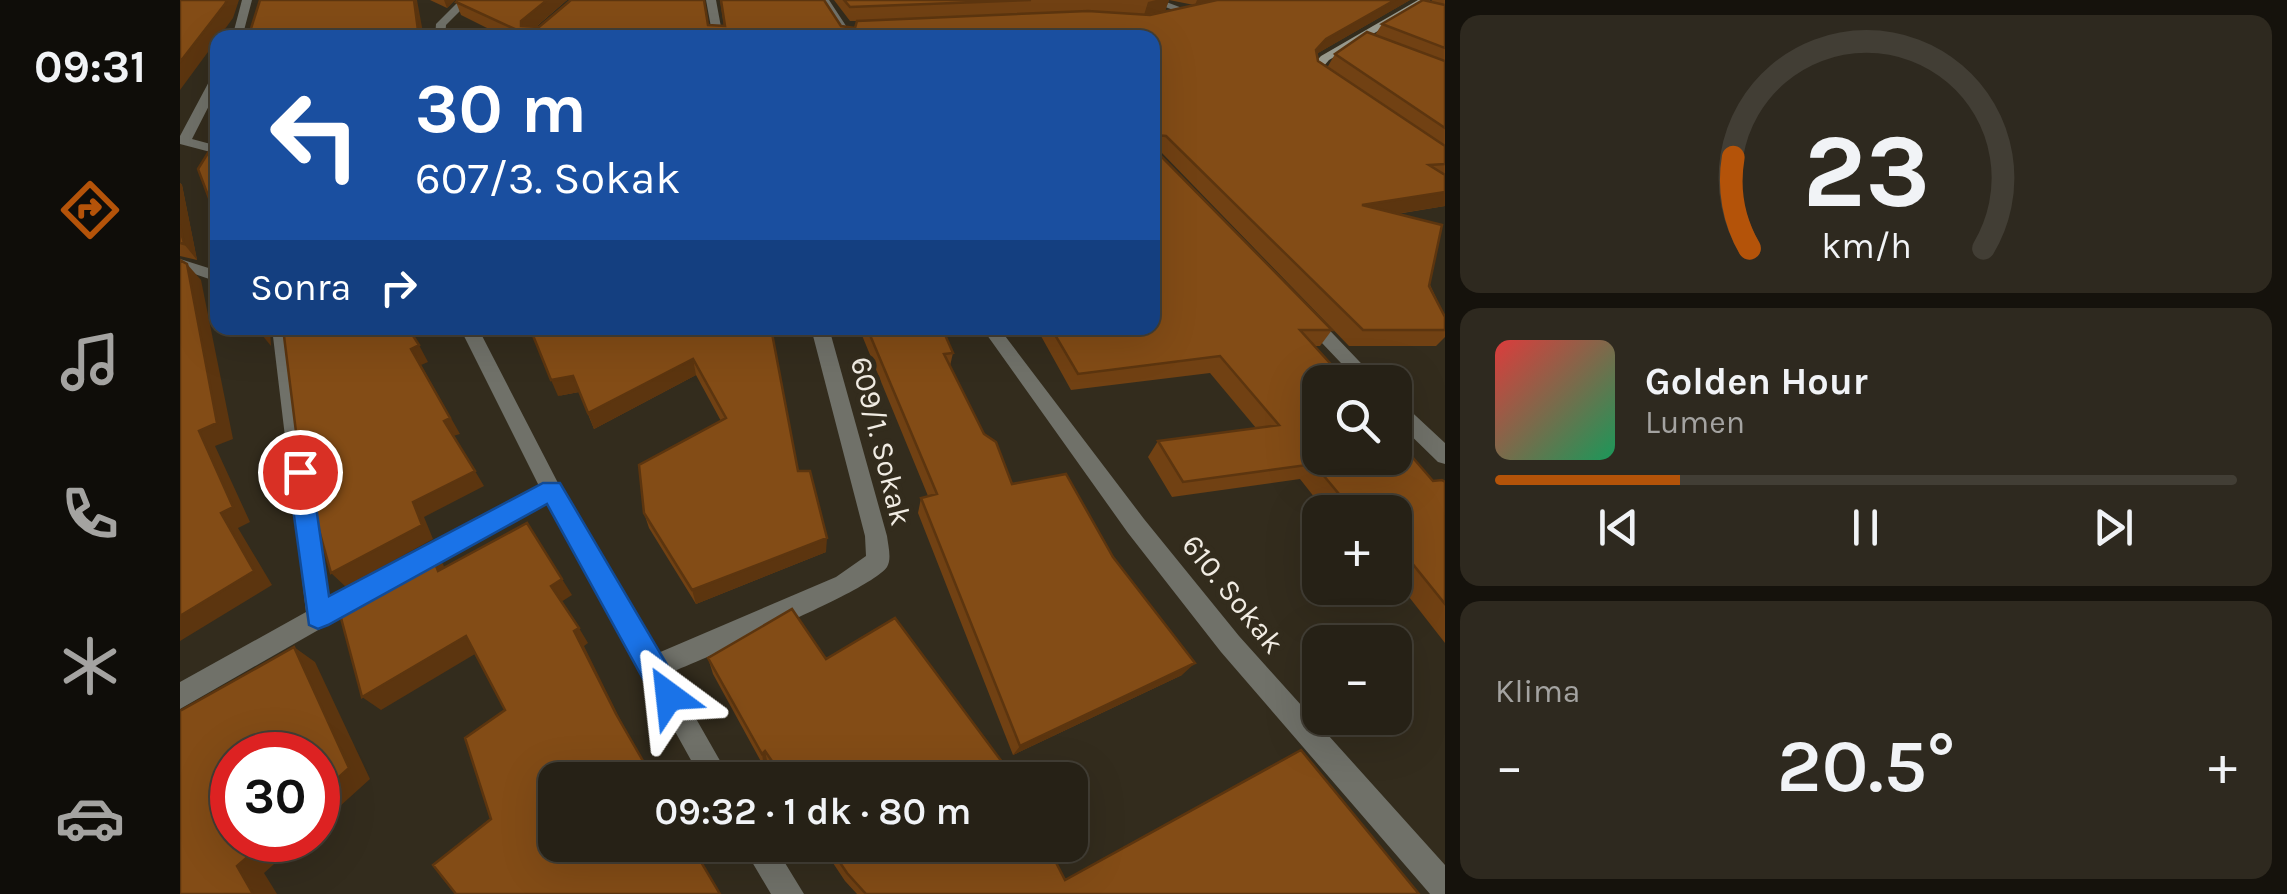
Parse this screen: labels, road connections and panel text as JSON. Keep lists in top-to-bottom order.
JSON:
{
  "streets": {
    "street": ["609/1. Sokak", "610. Sokak"]
  },
  "page": {
    "tabs": "09:31",
    "turn": ["30 m", "607/3. Sokak"],
    "then": "Sonra",
    "song": ["Golden Hour", "Lumen"],
    "map_buttons": ["+", "−"],
    "tile": "Klima",
    "heat": ["−", "20.5°", "+"],
    "limit": "30",
    "trip": "09:32 · 1 dk · 80 m",
    "gauge": ["23", "km/h"]
  }
}
